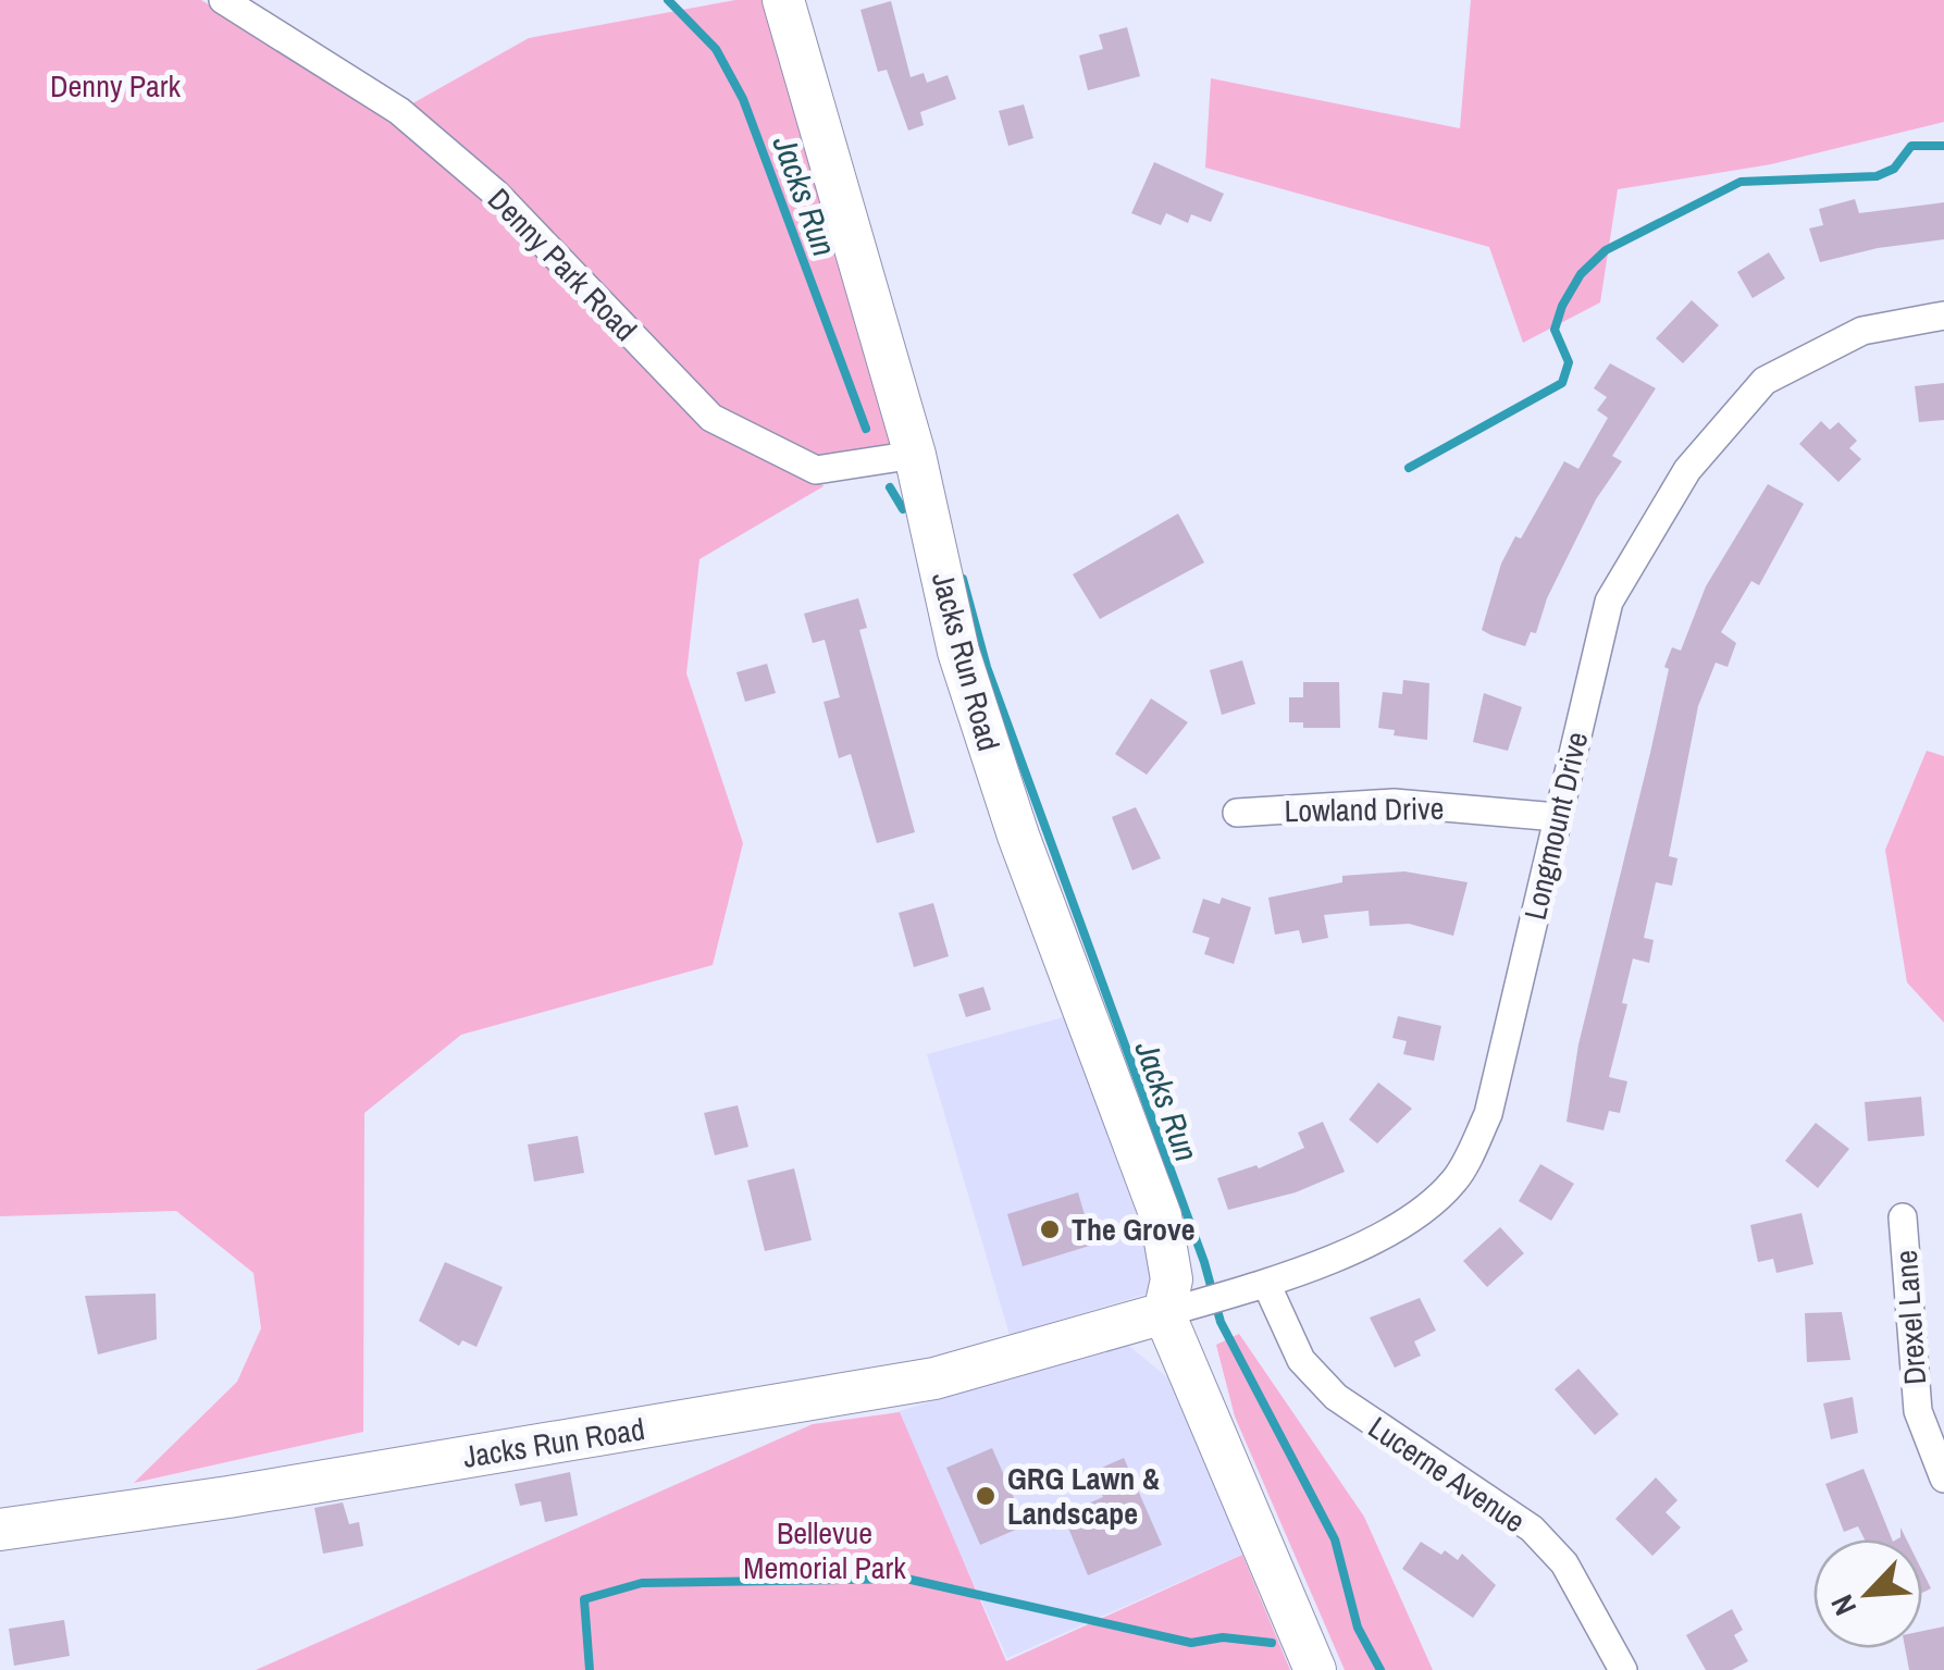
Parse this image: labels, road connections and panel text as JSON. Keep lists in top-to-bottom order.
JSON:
{
  "streets": {
    "street": [
      "Denny Park Road",
      "Jacks Run Road",
      "Lowland Drive",
      "Longmount Drive",
      "Drexel Lane",
      "Lucerne Avenue"
    ]
  },
  "crossings": [
    ["Denny Park Road", "Jacks Run Road"],
    ["Jacks Run Road", "Longmount Drive"],
    ["Lowland Drive", "Longmount Drive"],
    ["Longmount Drive", "Lucerne Avenue"]
  ],
  "water": ["Jacks Run"],
  "parks": ["Denny Park", "Bellevue Memorial Park"],
  "places": ["The Grove", "GRG Lawn & Landscape"],
  "north": "bottom left"
}
